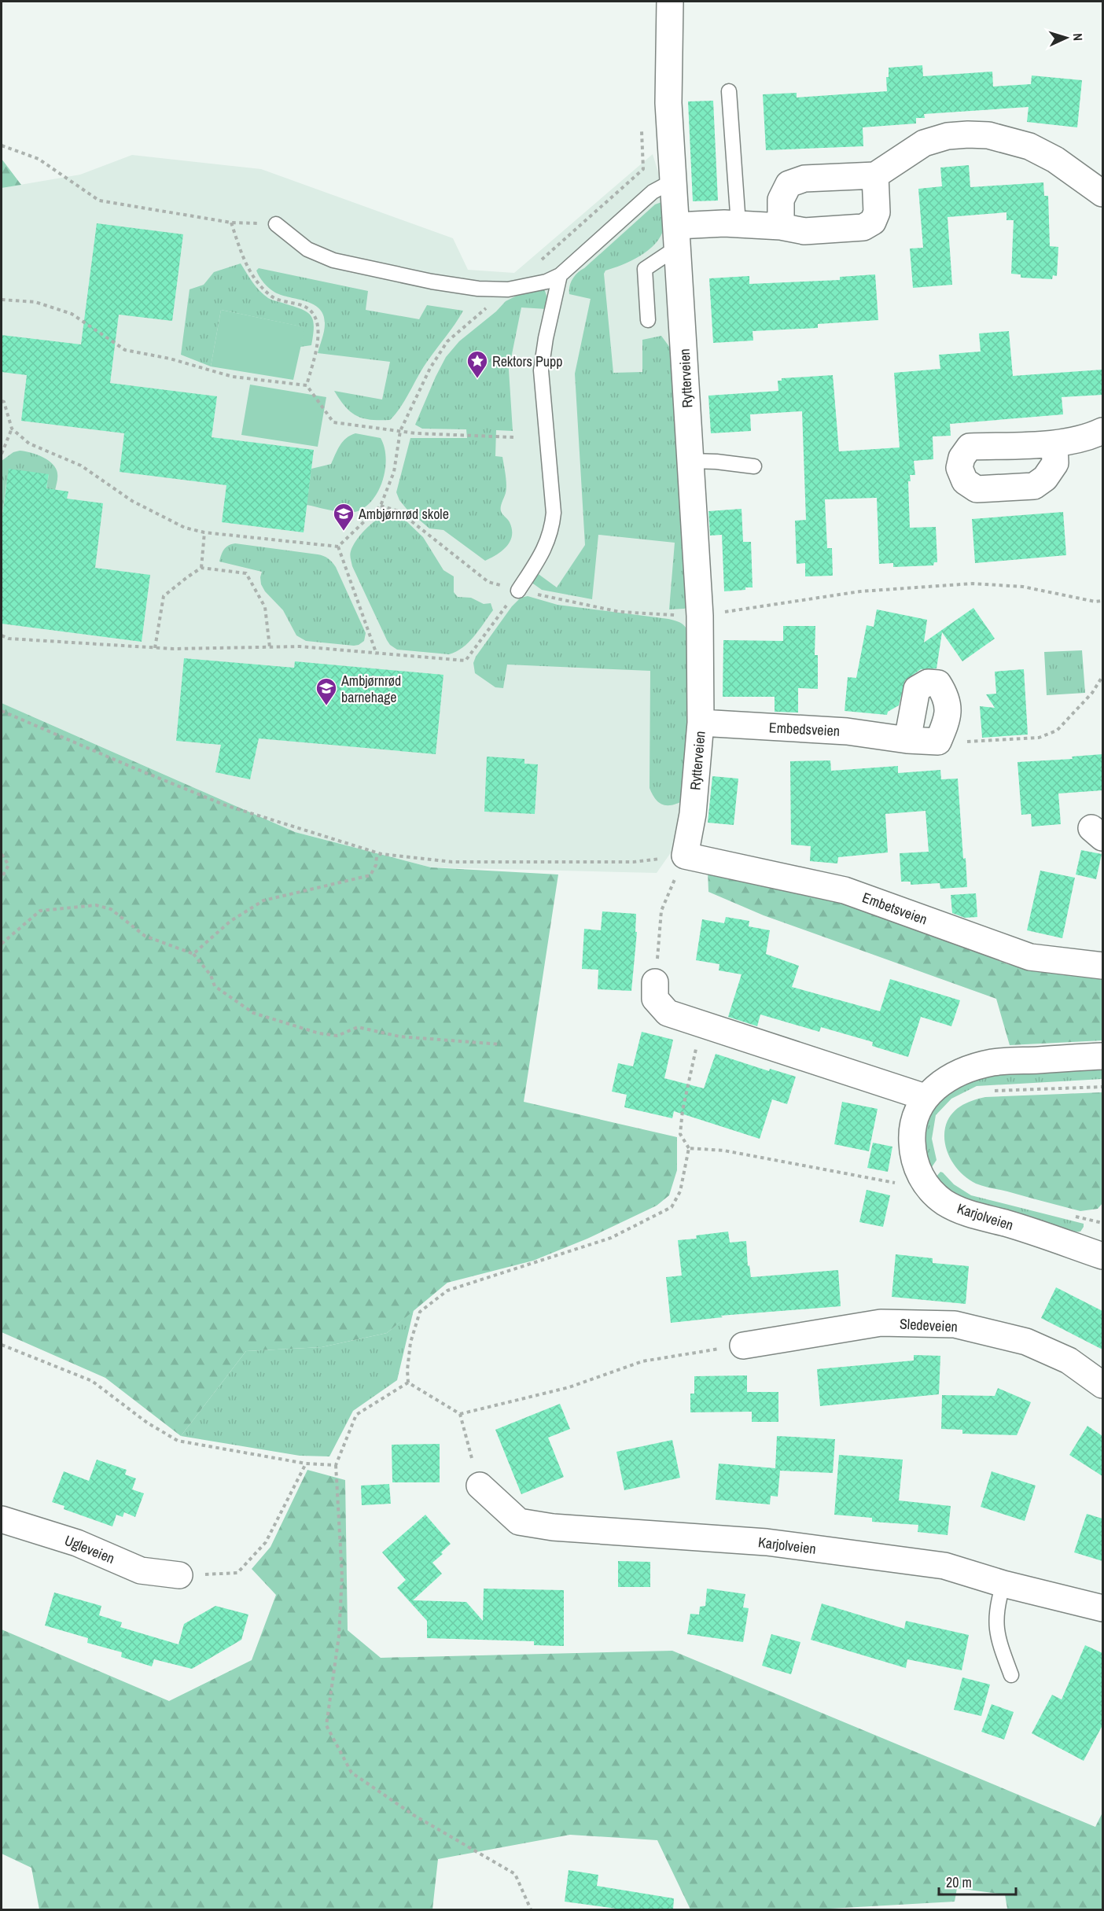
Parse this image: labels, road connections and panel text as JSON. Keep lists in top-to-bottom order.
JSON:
{
  "streets": {
    "street": [
      "Rytterveien",
      "Embedsveien",
      "Embetsveien",
      "Karjolveien",
      "Sledeveien",
      "Ugleveien"
    ]
  },
  "crossings": [
    ["Rytterveien", "Embedsveien"],
    ["Rytterveien", "Embetsveien"]
  ],
  "places": {
    "place": ["Rektors Pupp"],
    "school or university": ["Ambjørnrød skole", "Ambjørnrød barnehage"]
  },
  "scale_bar": "20 m",
  "north": "right"
}
